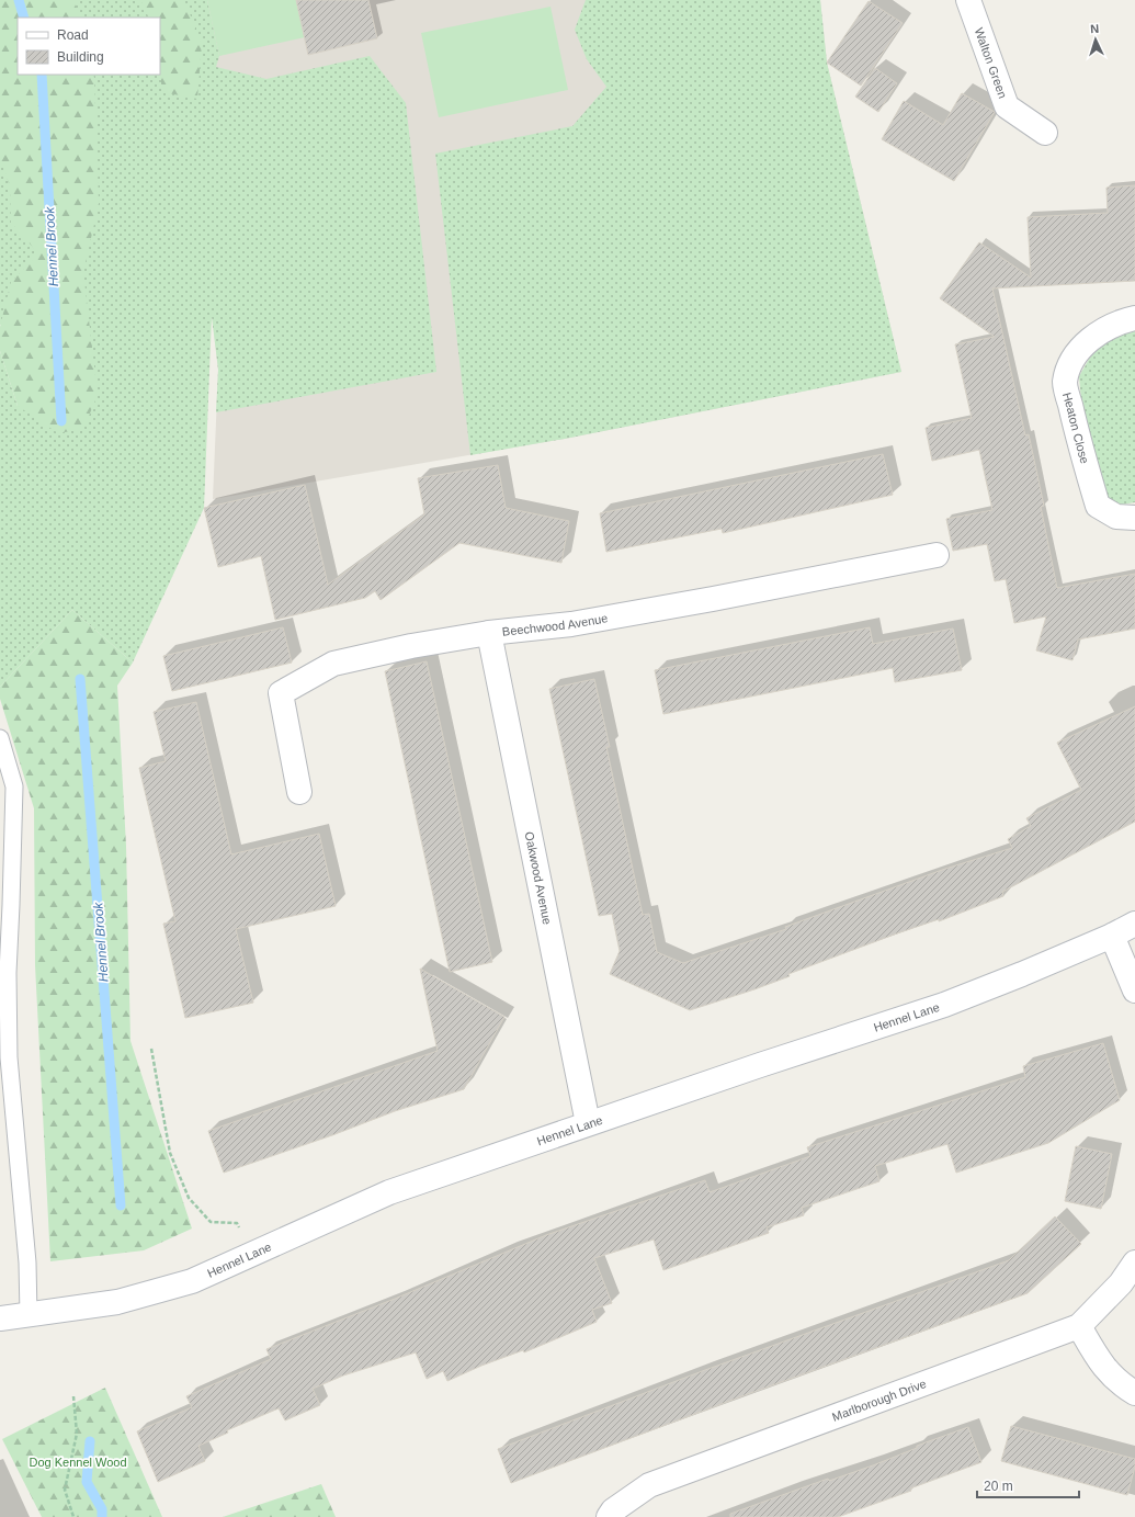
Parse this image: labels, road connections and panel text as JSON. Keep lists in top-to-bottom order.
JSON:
{
  "streets": {
    "street": [
      "Walton Green",
      "Heaton Close",
      "Beechwood Avenue",
      "Oakwood Avenue",
      "Hennel Lane",
      "Marlborough Drive"
    ]
  },
  "crossings": [
    ["Beechwood Avenue", "Oakwood Avenue"],
    ["Oakwood Avenue", "Hennel Lane"]
  ],
  "water": ["Hennel Brook"],
  "parks": ["Dog Kennel Wood"],
  "legend": ["Road", "Building"],
  "scale_bar": "20 m",
  "north": "top"
}
